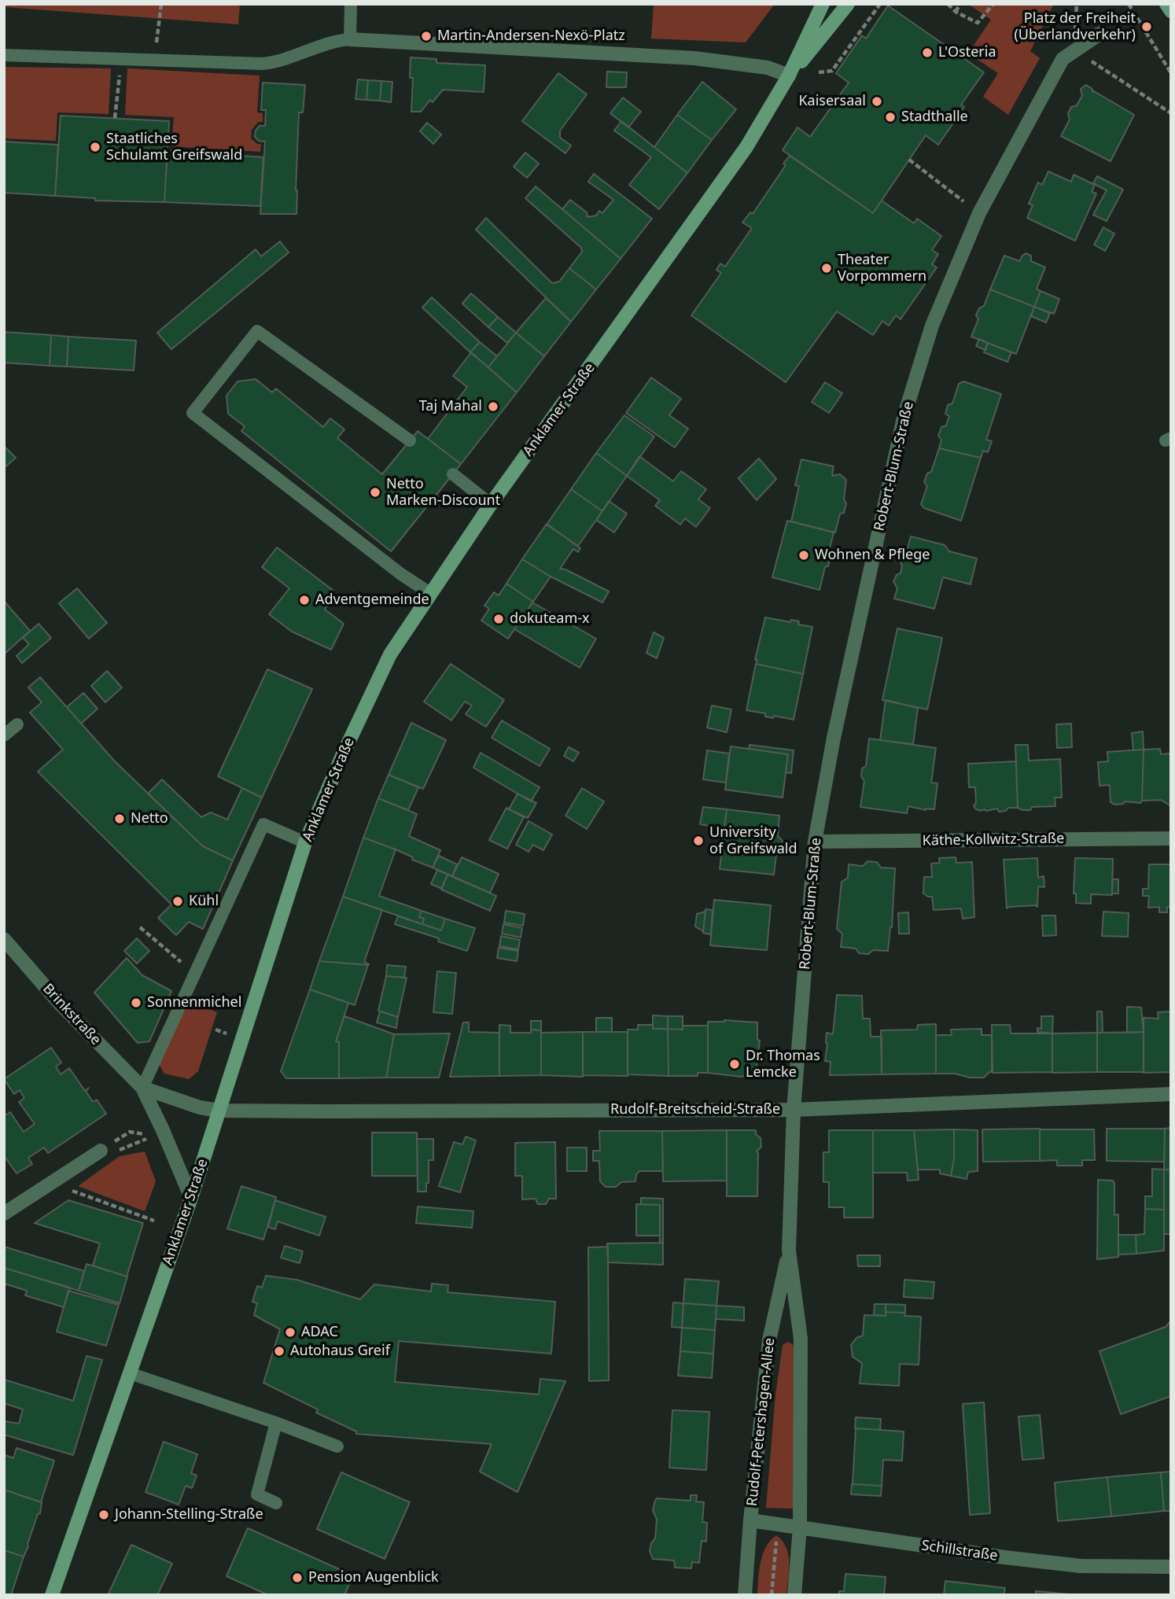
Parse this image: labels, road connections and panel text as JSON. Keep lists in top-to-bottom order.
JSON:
{
  "streets": {
    "main road": ["Anklamer Straße"],
    "street": [
      "Robert-Blum-Straße",
      "Käthe-Kollwitz-Straße",
      "Brinkstraße",
      "Rudolf-Breitscheid-Straße",
      "Rudolf-Petershagen-Allee",
      "Schillstraße"
    ]
  },
  "crossings": [
    ["Anklamer Straße", "Brinkstraße"],
    ["Anklamer Straße", "Rudolf-Breitscheid-Straße"],
    ["Robert-Blum-Straße", "Käthe-Kollwitz-Straße"],
    ["Robert-Blum-Straße", "Rudolf-Breitscheid-Straße"],
    ["Robert-Blum-Straße", "Rudolf-Petershagen-Allee"],
    ["Brinkstraße", "Rudolf-Breitscheid-Straße"],
    ["Rudolf-Breitscheid-Straße", "Rudolf-Petershagen-Allee"],
    ["Rudolf-Petershagen-Allee", "Schillstraße"]
  ],
  "places": [
    "Platz der Freiheit (Überlandverkehr)",
    "Martin-Andersen-Nexö-Platz",
    "L'Osteria",
    "Kaisersaal",
    "Stadthalle",
    "Staatliches Schulamt Greifswald",
    "Theater Vorpommern",
    "Taj Mahal",
    "Netto Marken-Discount",
    "Wohnen & Pflege",
    "Adventgemeinde",
    "dokuteam-x",
    "Netto",
    "University of Greifswald",
    "Kühl",
    "Sonnenmichel",
    "Dr. Thomas Lemcke",
    "ADAC",
    "Autohaus Greif",
    "Johann-Stelling-Straße",
    "Pension Augenblick"
  ]
}
